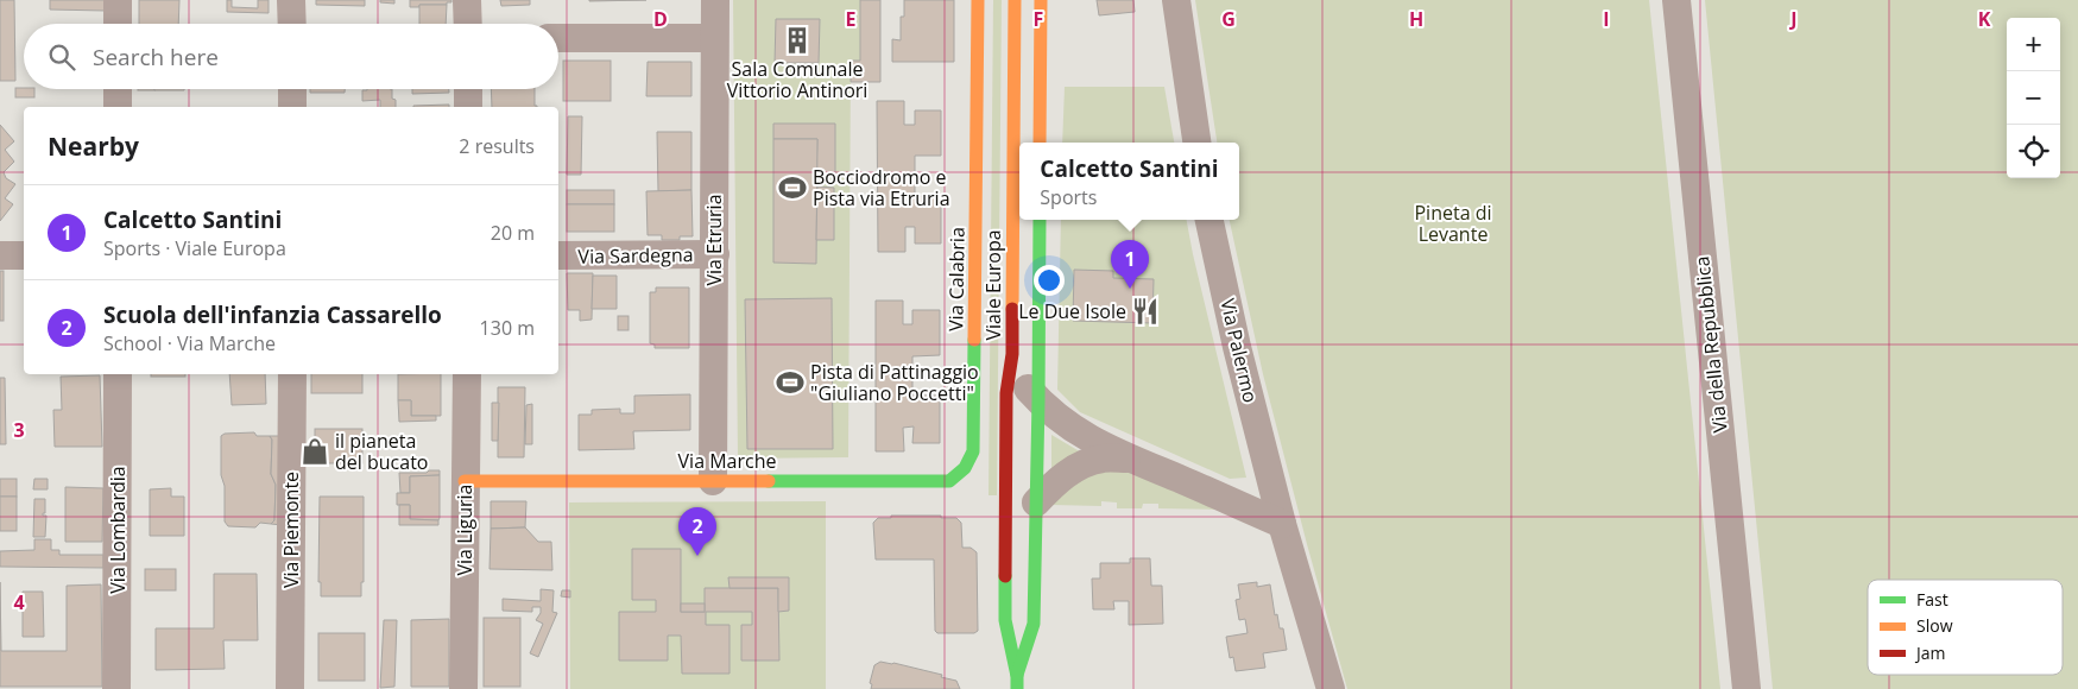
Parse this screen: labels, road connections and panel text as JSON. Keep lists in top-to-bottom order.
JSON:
{
  "streets": {
    "main road": ["Via Calabria", "Viale Europa", "Via Marche"],
    "street": [
      "Via Etruria",
      "Via Sardegna",
      "Via della Repubblica",
      "Via Palermo",
      "Via Lombardia",
      "Via Piemonte",
      "Via Liguria"
    ]
  },
  "crossings": [
    ["Via Etruria", "Via Sardegna"],
    ["Via Etruria", "Via Marche"],
    ["Via Calabria", "Via Marche"],
    ["Via Marche", "Via Liguria"]
  ],
  "parks": ["Pineta di Levante"],
  "places": {
    "building": ["Sala Comunale Vittorio Antinori"],
    "sports": ["Bocciodromo e Pista via Etruria", "Pista di Pattinaggio \"Giuliano Poccetti\""],
    "restaurant": ["Le Due Isole"],
    "shop": ["il pianeta del bucato"]
  },
  "legend": ["Fast", "Slow", "Jam"],
  "page": {
    "map_buttons": ["+", "−"],
    "search": "Search here",
    "heading": ["Nearby", "2 results"],
    "popup": ["Calcetto Santini", "Sports"],
    "list": [
      {
        "mark": "1",
        "name": "Calcetto Santini",
        "note": "Sports · Viale Europa",
        "value": "20 m"
      },
      {
        "mark": "2",
        "name": "Scuola dell'infanzia Cassarello",
        "note": "School · Via Marche",
        "value": "130 m"
      }
    ],
    "pins": ["1", "2"]
  },
  "grid": {
    "columns": [
      "D",
      "E",
      "F",
      "G",
      "H",
      "I",
      "J",
      "K"
    ],
    "rows": ["3", "4"]
  }
}
